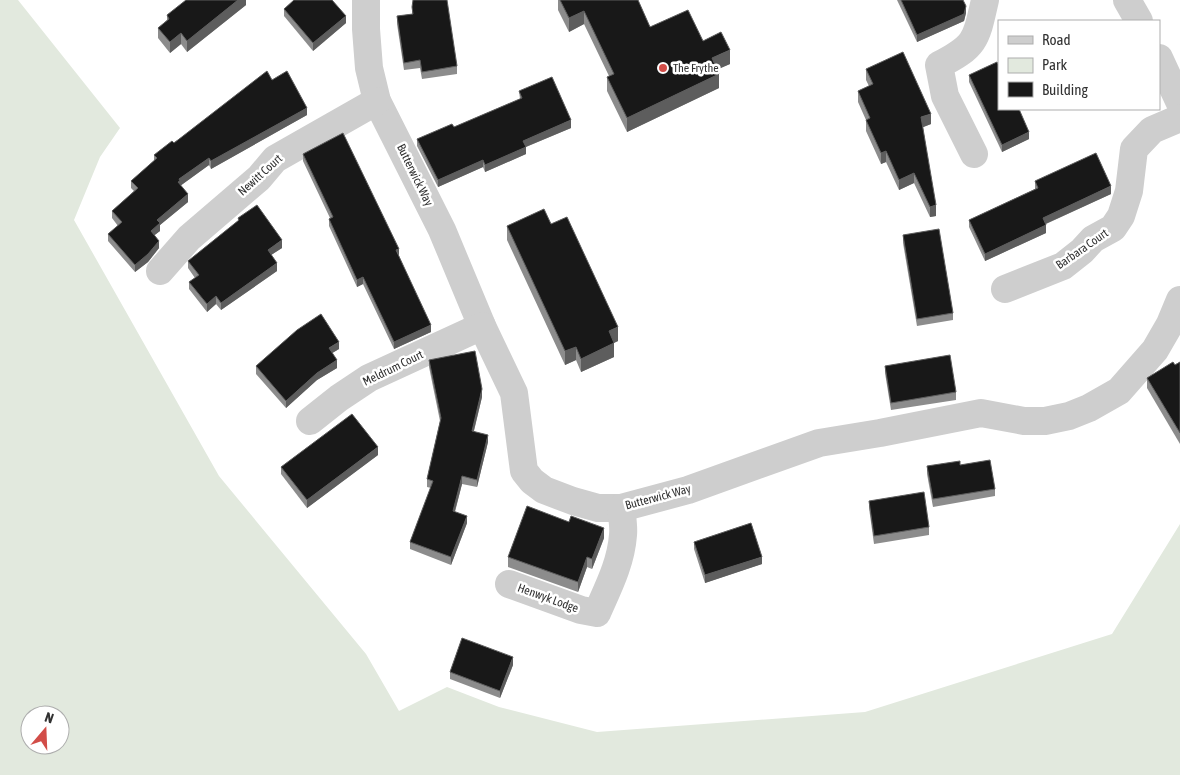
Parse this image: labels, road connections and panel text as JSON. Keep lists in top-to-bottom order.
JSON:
{
  "streets": {
    "street": [
      "Newitt Court",
      "Butterwick Way",
      "Barbara Court",
      "Meldrum Court",
      "Henwyk Lodge"
    ]
  },
  "crossings": [
    ["Newitt Court", "Butterwick Way"],
    ["Butterwick Way", "Meldrum Court"],
    ["Butterwick Way", "Henwyk Lodge"]
  ],
  "places": ["The Frythe"],
  "legend": ["Road", "Park", "Building"],
  "north": "top"
}
